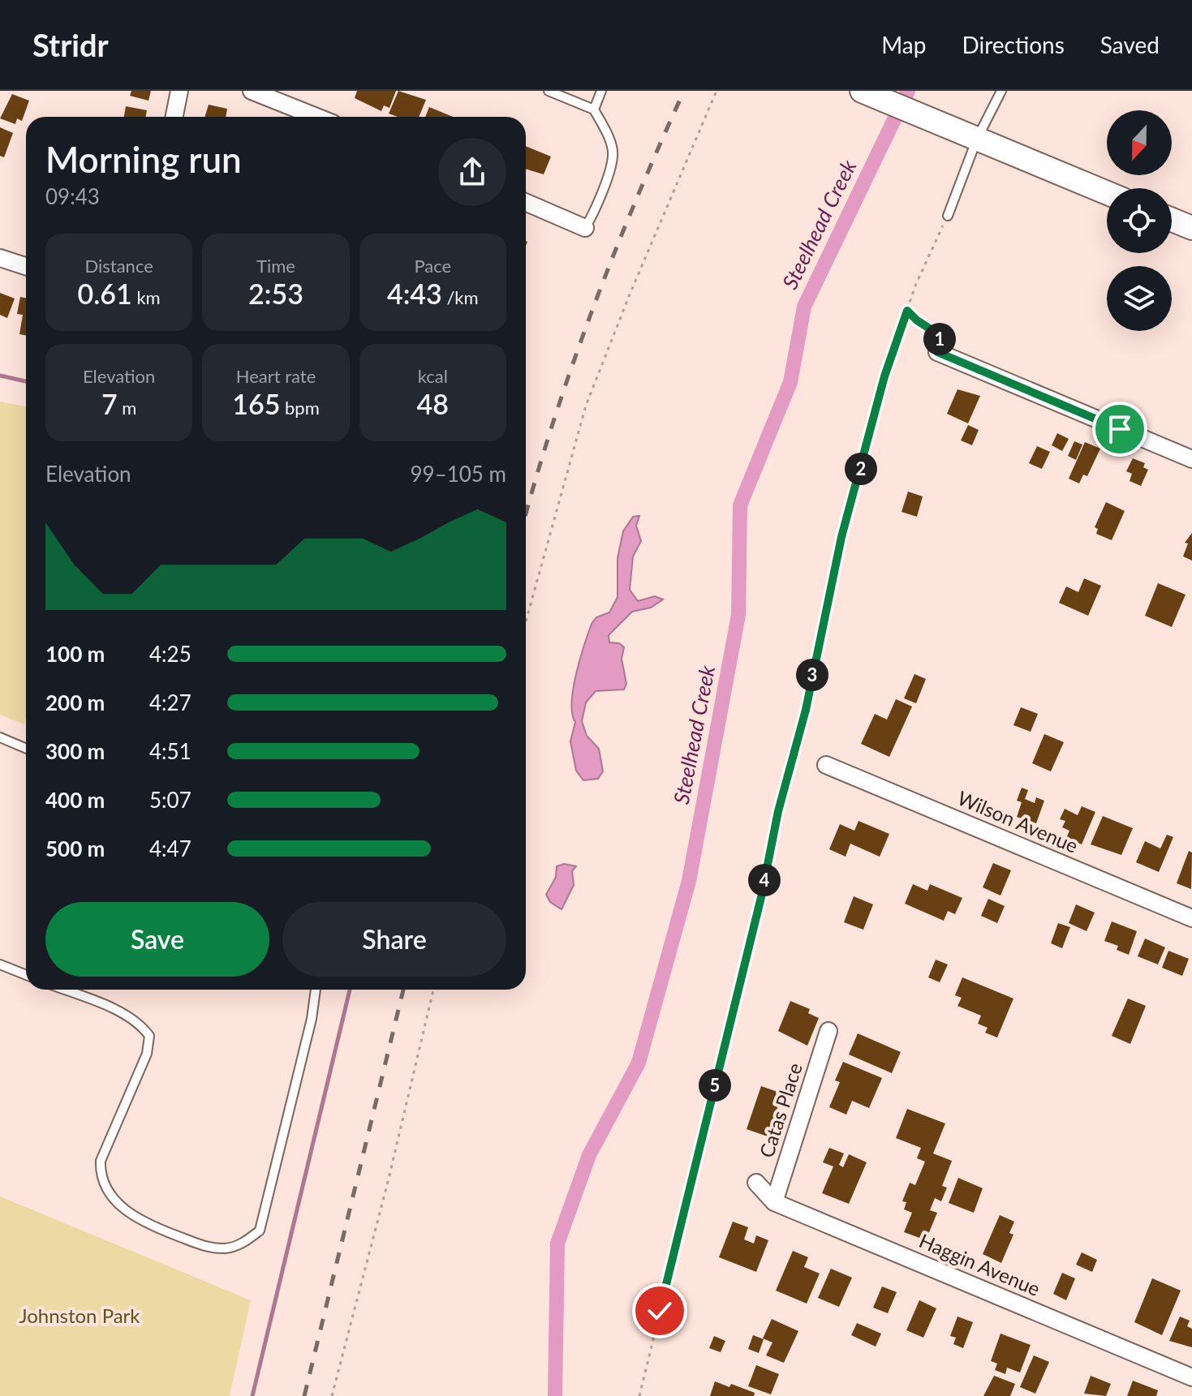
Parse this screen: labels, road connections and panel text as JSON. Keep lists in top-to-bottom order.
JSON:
{
  "streets": {
    "street": ["Wilson Avenue", "Catas Place", "Haggin Avenue"]
  },
  "crossings": [
    ["Catas Place", "Haggin Avenue"]
  ],
  "water": ["Steelhead Creek"],
  "parks": ["Johnston Park"],
  "north": "bottom",
  "page": {
    "header": "Stridr",
    "nav": ["Map", "Directions", "Saved"],
    "heading": ["Morning run", "09:43"],
    "stats": [
      ["Distance", "0.61 km"],
      ["Time", "2:53"],
      ["Pace", "4:43 /km"],
      ["Elevation", "7 m"],
      ["Heart rate", "165 bpm"],
      ["kcal", "48"]
    ],
    "pins": [
      "1",
      "2",
      "3",
      "4",
      "5"
    ],
    "chart": ["Elevation", "99–105 m"],
    "list": [
      {
        "name": "100 m",
        "note": "4:25"
      },
      {
        "name": "200 m",
        "note": "4:27"
      },
      {
        "name": "300 m",
        "note": "4:51"
      },
      {
        "name": "400 m",
        "note": "5:07"
      },
      {
        "name": "500 m",
        "note": "4:47"
      }
    ],
    "buttons": ["Save", "Share"]
  }
}
